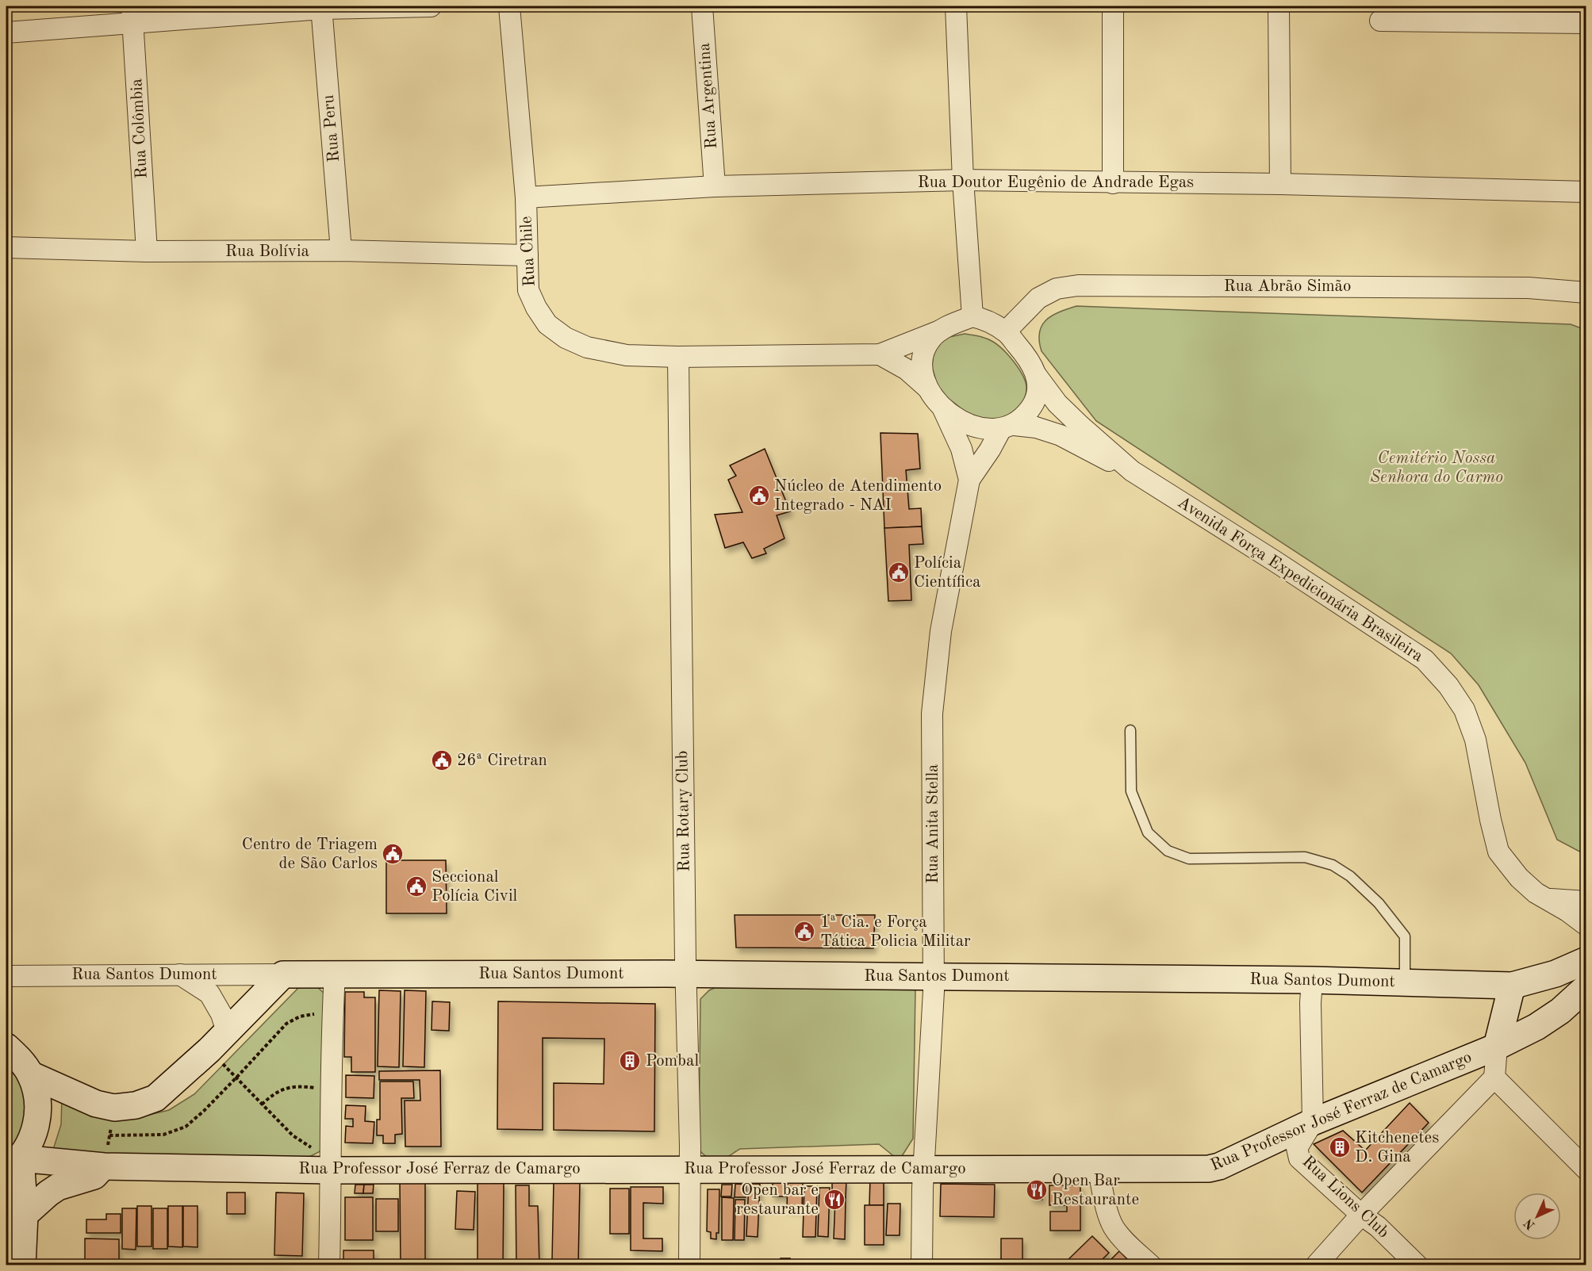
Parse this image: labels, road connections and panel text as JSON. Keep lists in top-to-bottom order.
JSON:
{
  "streets": {
    "street": [
      "Rua Argentina",
      "Rua Colômbia",
      "Rua Peru",
      "Rua Doutor Eugênio de Andrade Egas",
      "Rua Bolívia",
      "Rua Chile",
      "Rua Abrão Simão",
      "Avenida Força Expedicionária Brasileira",
      "Rua Rotary Club",
      "Rua Anita Stella",
      "Rua Santos Dumont",
      "Rua Professor José Ferraz de Camargo",
      "Rua Lions Club"
    ]
  },
  "crossings": [
    ["Rua Argentina", "Rua Doutor Eugênio de Andrade Egas"],
    ["Rua Colômbia", "Rua Bolívia"],
    ["Rua Peru", "Rua Bolívia"],
    ["Rua Doutor Eugênio de Andrade Egas", "Rua Chile"],
    ["Rua Bolívia", "Rua Chile"],
    ["Rua Chile", "Rua Rotary Club"],
    ["Rua Abrão Simão", "Avenida Força Expedicionária Brasileira"],
    ["Rua Rotary Club", "Rua Santos Dumont"],
    ["Rua Rotary Club", "Rua Professor José Ferraz de Camargo"],
    ["Rua Anita Stella", "Rua Santos Dumont"],
    ["Rua Anita Stella", "Rua Professor José Ferraz de Camargo"],
    ["Rua Professor José Ferraz de Camargo", "Rua Lions Club"]
  ],
  "parks": ["Cemitério Nossa Senhora do Carmo"],
  "places": {
    "public building": [
      "Núcleo de Atendimento Integrado - NAI",
      "Polícia Científica",
      "26ª Ciretran",
      "Centro de Triagem de São Carlos",
      "Seccional Polícia Civil",
      "1ª Cia. e Força Tática Policia Militar"
    ],
    "building": ["Pombal", "Kitchenetes D. Gina"],
    "restaurant": ["Open Bar Restaurante", "Open bar e restaurante"]
  },
  "north": "bottom left"
}
